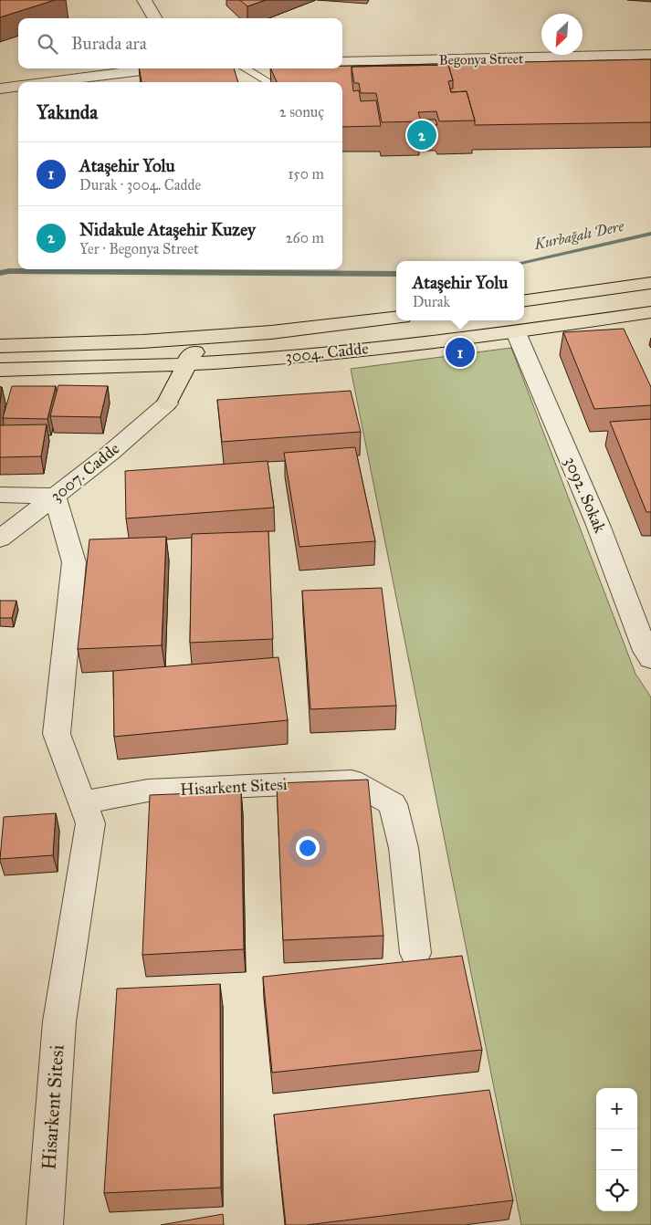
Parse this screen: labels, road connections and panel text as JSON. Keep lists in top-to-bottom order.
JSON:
{
  "streets": {
    "main road": ["3004. Cadde"],
    "street": [
      "Begonya Street",
      "3007. Cadde",
      "3092. Sokak",
      "Hisarkent Sitesi"
    ]
  },
  "crossings": [
    ["3004. Cadde", "3092. Sokak"],
    ["3007. Cadde", "Hisarkent Sitesi"]
  ],
  "water": ["Kurbağalı Dere"],
  "north": "bottom left",
  "page": {
    "search": "Burada ara",
    "heading": ["Yakında", "2 sonuç"],
    "pins": ["2", "1"],
    "list": [
      {
        "mark": "1",
        "name": "Ataşehir Yolu",
        "note": "Durak · 3004. Cadde",
        "value": "150 m"
      },
      {
        "mark": "2",
        "name": "Nidakule Ataşehir Kuzey",
        "note": "Yer · Begonya Street",
        "value": "260 m"
      }
    ],
    "popup": ["Ataşehir Yolu", "Durak"],
    "map_buttons": ["+", "−"]
  }
}
